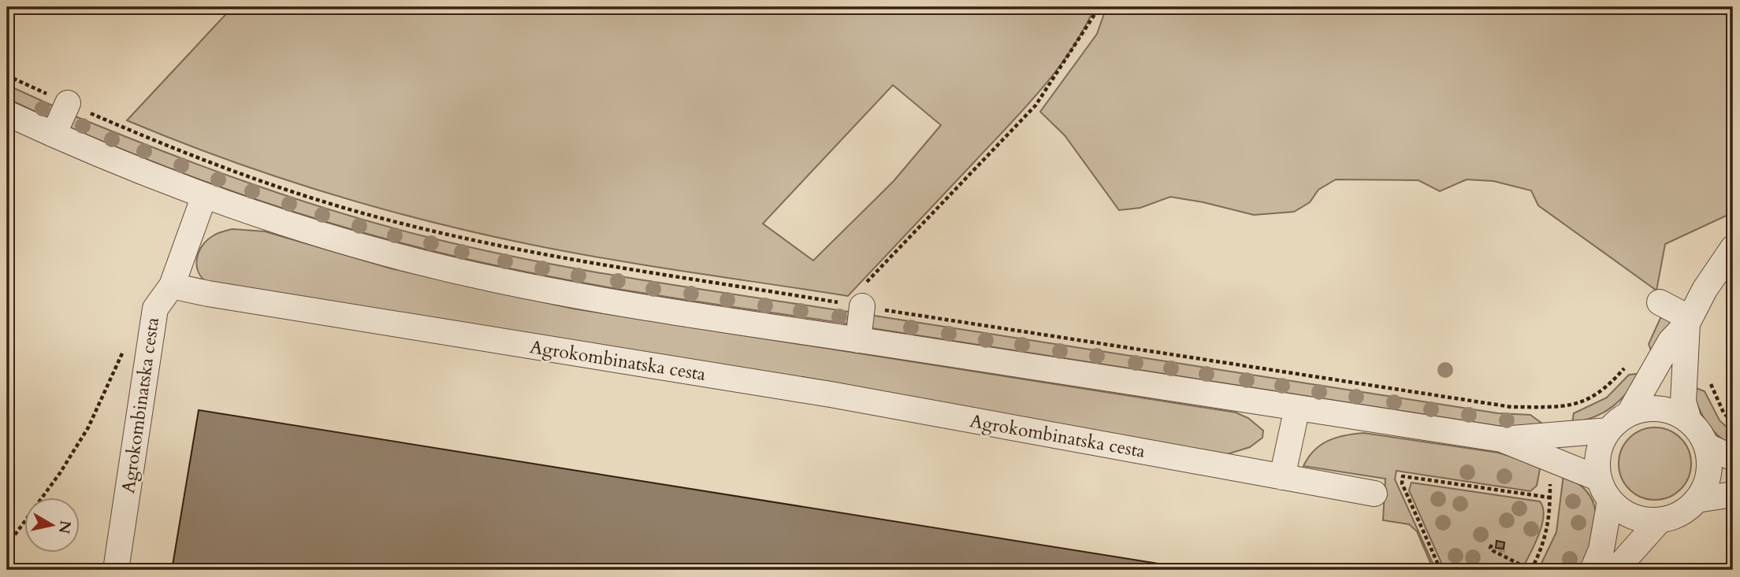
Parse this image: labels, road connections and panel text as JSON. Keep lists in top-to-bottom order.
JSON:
{
  "streets": {
    "street": ["Agrokombinatska cesta"]
  },
  "north": "right"
}
